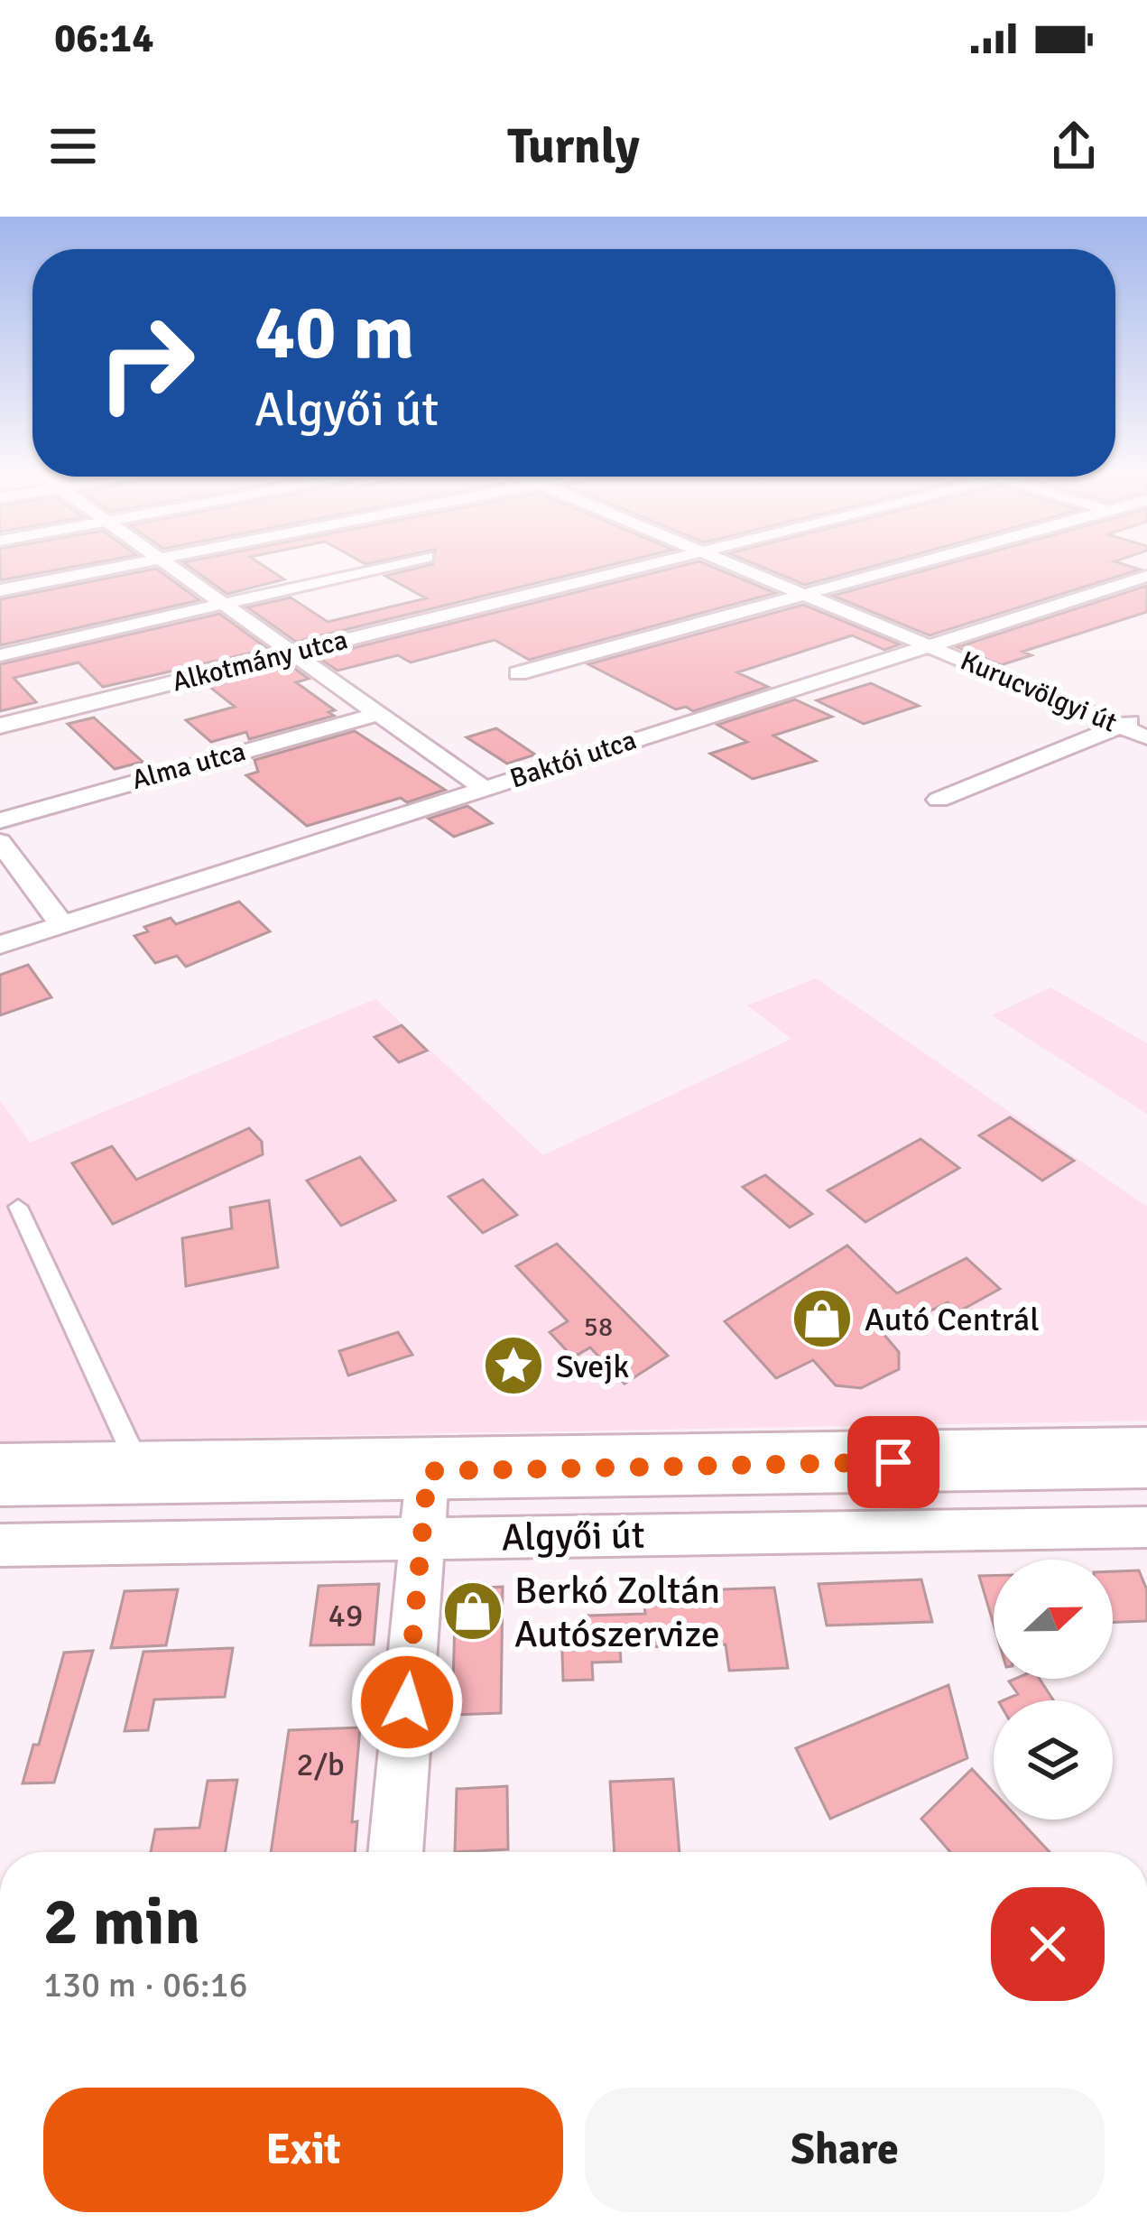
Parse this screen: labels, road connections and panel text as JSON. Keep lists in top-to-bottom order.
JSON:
{
  "streets": {
    "main road": ["Algyői út"],
    "street": [
      "Alkotmány utca",
      "Kurucvölgyi út",
      "Baktói utca",
      "Alma utca"
    ]
  },
  "crossings": [
    ["Kurucvölgyi út", "Baktói utca"]
  ],
  "places": {
    "shop": ["Autó Centrál", "Berkó Zoltán Autószervize"],
    "place": ["Svejk"]
  },
  "house_numbers": ["58", "49", "2/b"],
  "north": "right",
  "page": {
    "status": "06:14",
    "header": "Turnly",
    "turn": ["40 m", "Algyői út"],
    "heading": ["2 min", "130 m · 06:16"],
    "buttons": ["Exit", "Share"]
  }
}
